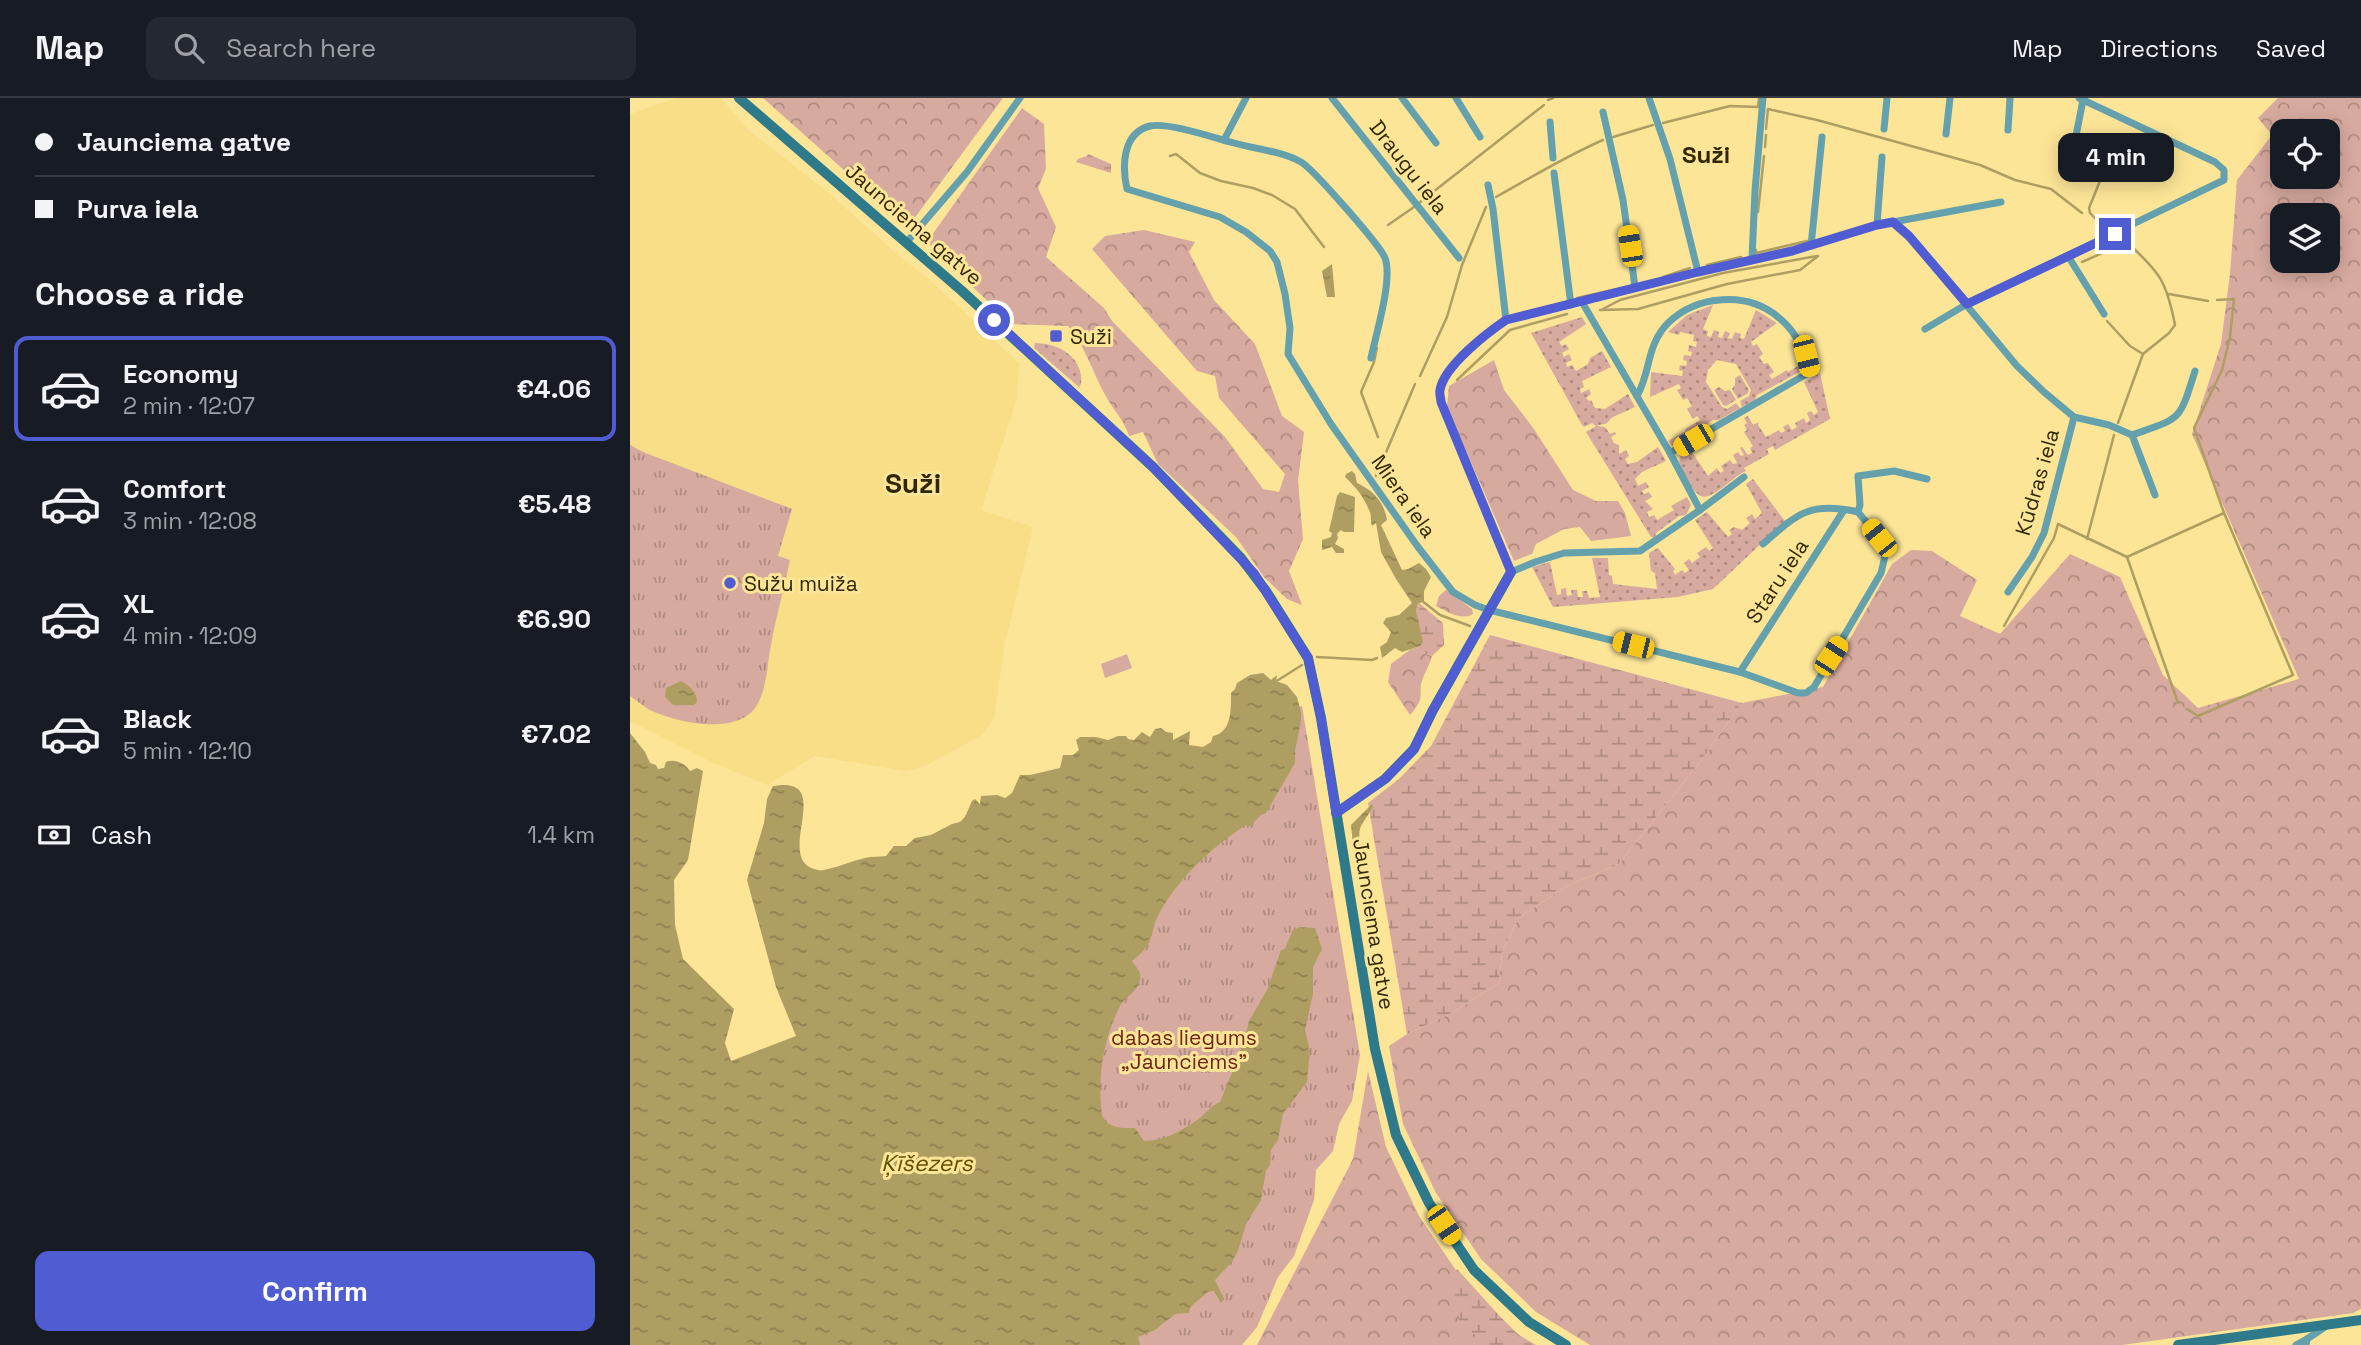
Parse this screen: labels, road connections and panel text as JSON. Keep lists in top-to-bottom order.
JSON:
{
  "streets": {
    "main road": ["Jaunciema gatve"],
    "street": [
      "Draugu iela",
      "Kūdras iela",
      "Miera iela",
      "Staru iela"
    ]
  },
  "crossings": [
    ["Miera iela", "Staru iela"]
  ],
  "districts": ["Suži", "Suži"],
  "water": ["Ķīšezers"],
  "parks": ["dabas liegums „Jaunciems”"],
  "places": {
    "transit": ["Suži"],
    "other": ["Sužu muiža"]
  },
  "page": {
    "header": "Map",
    "search": "Search here",
    "nav": ["Map", "Directions", "Saved"],
    "banner": ["Jaunciema gatve", "Purva iela"],
    "bubble": "4 min",
    "heading": "Choose a ride",
    "list": [
      {
        "name": "Economy",
        "note": "2 min · 12:07",
        "value": "€4.06"
      },
      {
        "name": "Comfort",
        "note": "3 min · 12:08",
        "value": "€5.48"
      },
      {
        "name": "XL",
        "note": "4 min · 12:09",
        "value": "€6.90"
      },
      {
        "name": "Black",
        "note": "5 min · 12:10",
        "value": "€7.02"
      }
    ],
    "pay": ["Cash", "1.4 km"],
    "buttons": "Confirm"
  }
}
